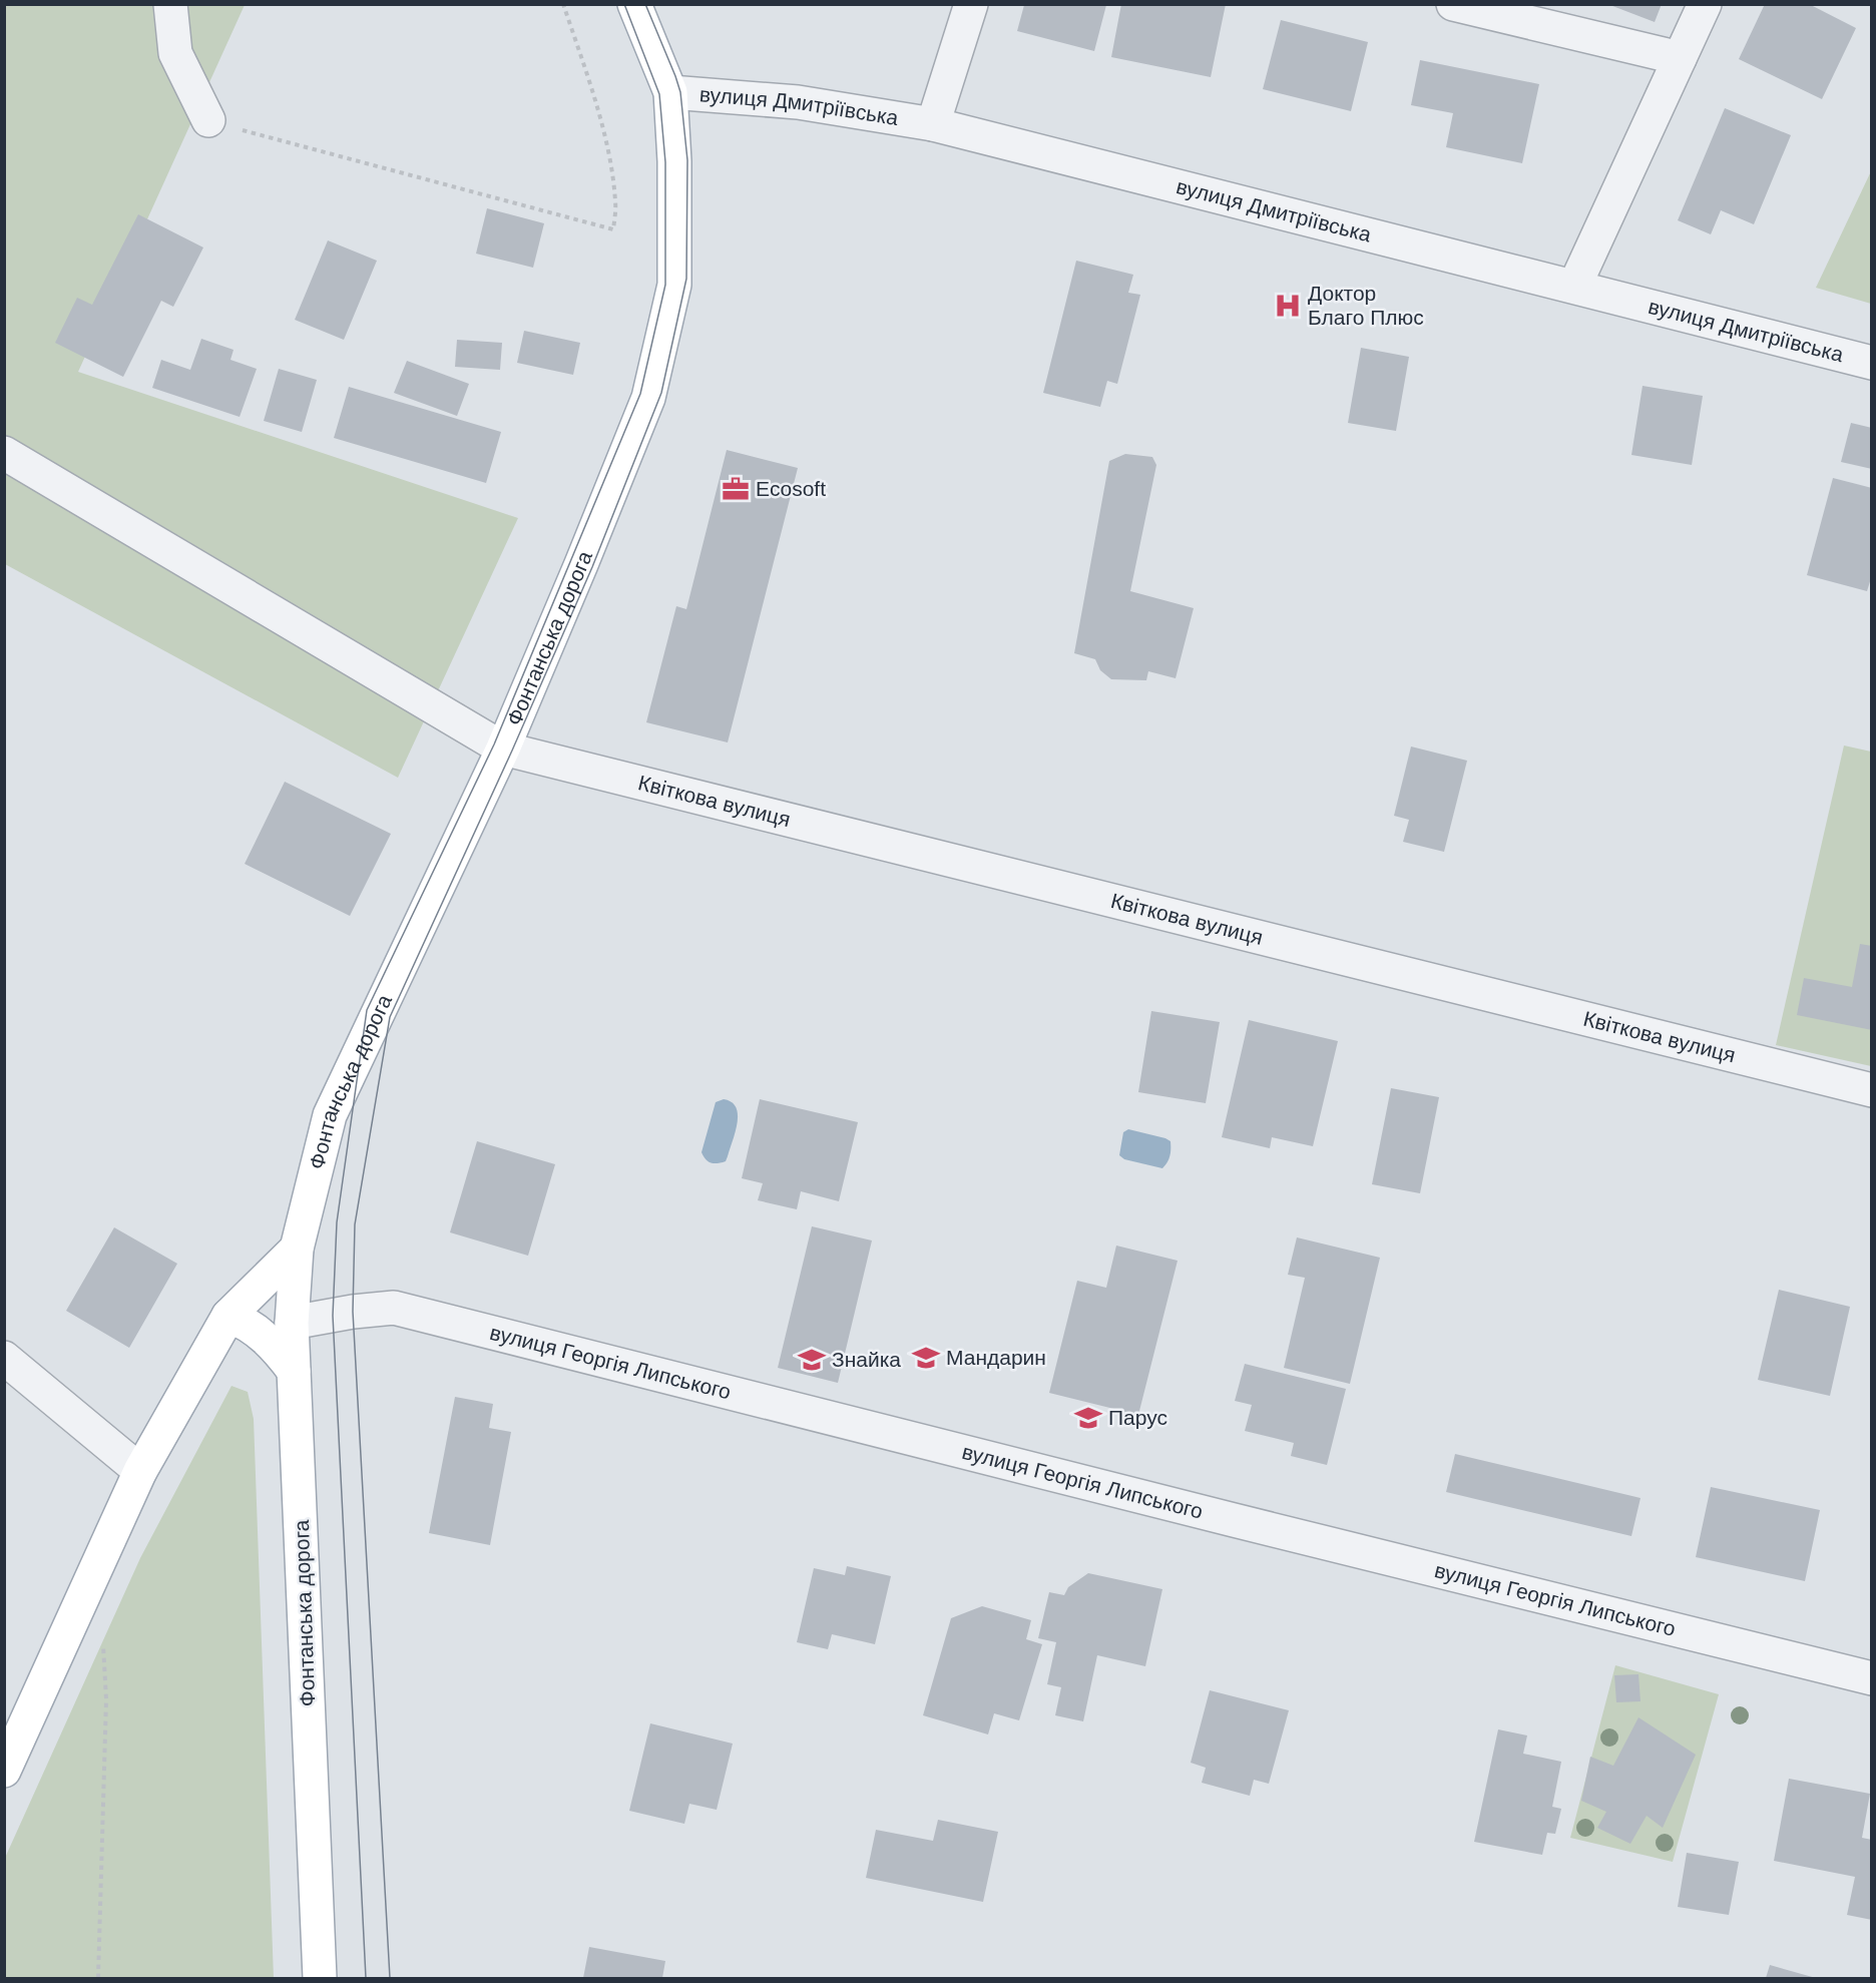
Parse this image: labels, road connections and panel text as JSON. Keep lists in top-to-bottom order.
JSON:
{
  "streets": {
    "main road": ["Фонтанська дорога"],
    "street": ["вулиця Дмитріївська", "Квіткова вулиця", "вулиця Георгія Липського"]
  },
  "crossings": [
    ["вулиця Дмитріївська", "Фонтанська дорога"],
    ["Фонтанська дорога", "Квіткова вулиця"],
    ["Фонтанська дорога", "вулиця Георгія Липського"]
  ],
  "places": {
    "hospital": ["Доктор Благо Плюс"],
    "office": ["Ecosoft"],
    "school or university": ["Мандарин", "Знайка", "Парус"]
  }
}
